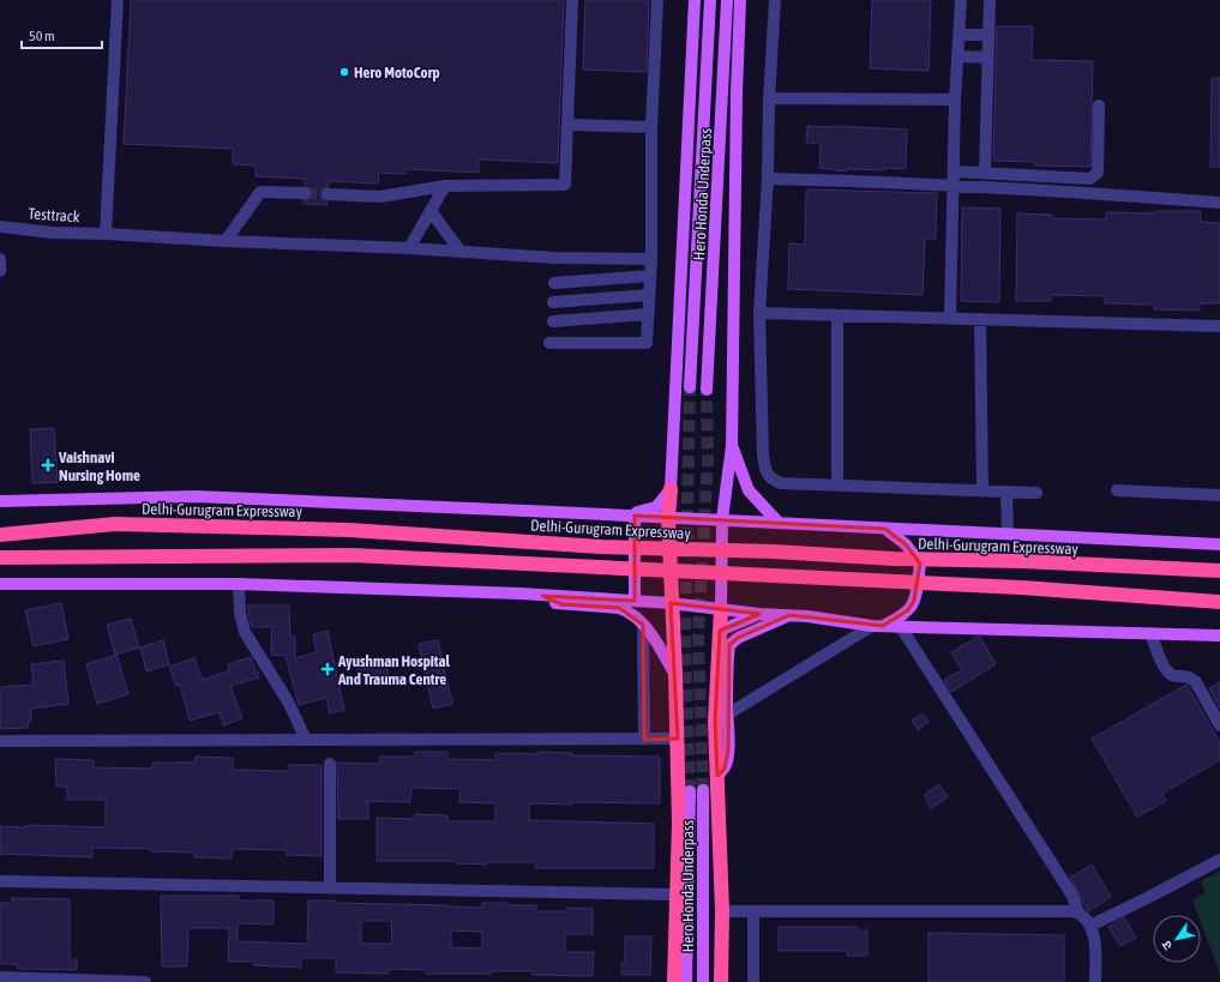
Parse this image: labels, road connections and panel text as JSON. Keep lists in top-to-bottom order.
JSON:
{
  "streets": {
    "highway": ["Delhi-Gurugram Expressway"],
    "main road": ["Hero Honda Underpass"],
    "street": ["Testtrack"]
  },
  "places": {
    "other": ["Hero MotoCorp"],
    "health": ["Vaishnavi Nursing Home", "Ayushman Hospital And Trauma Centre"]
  },
  "scale_bar": "50 m",
  "north": "bottom left"
}
